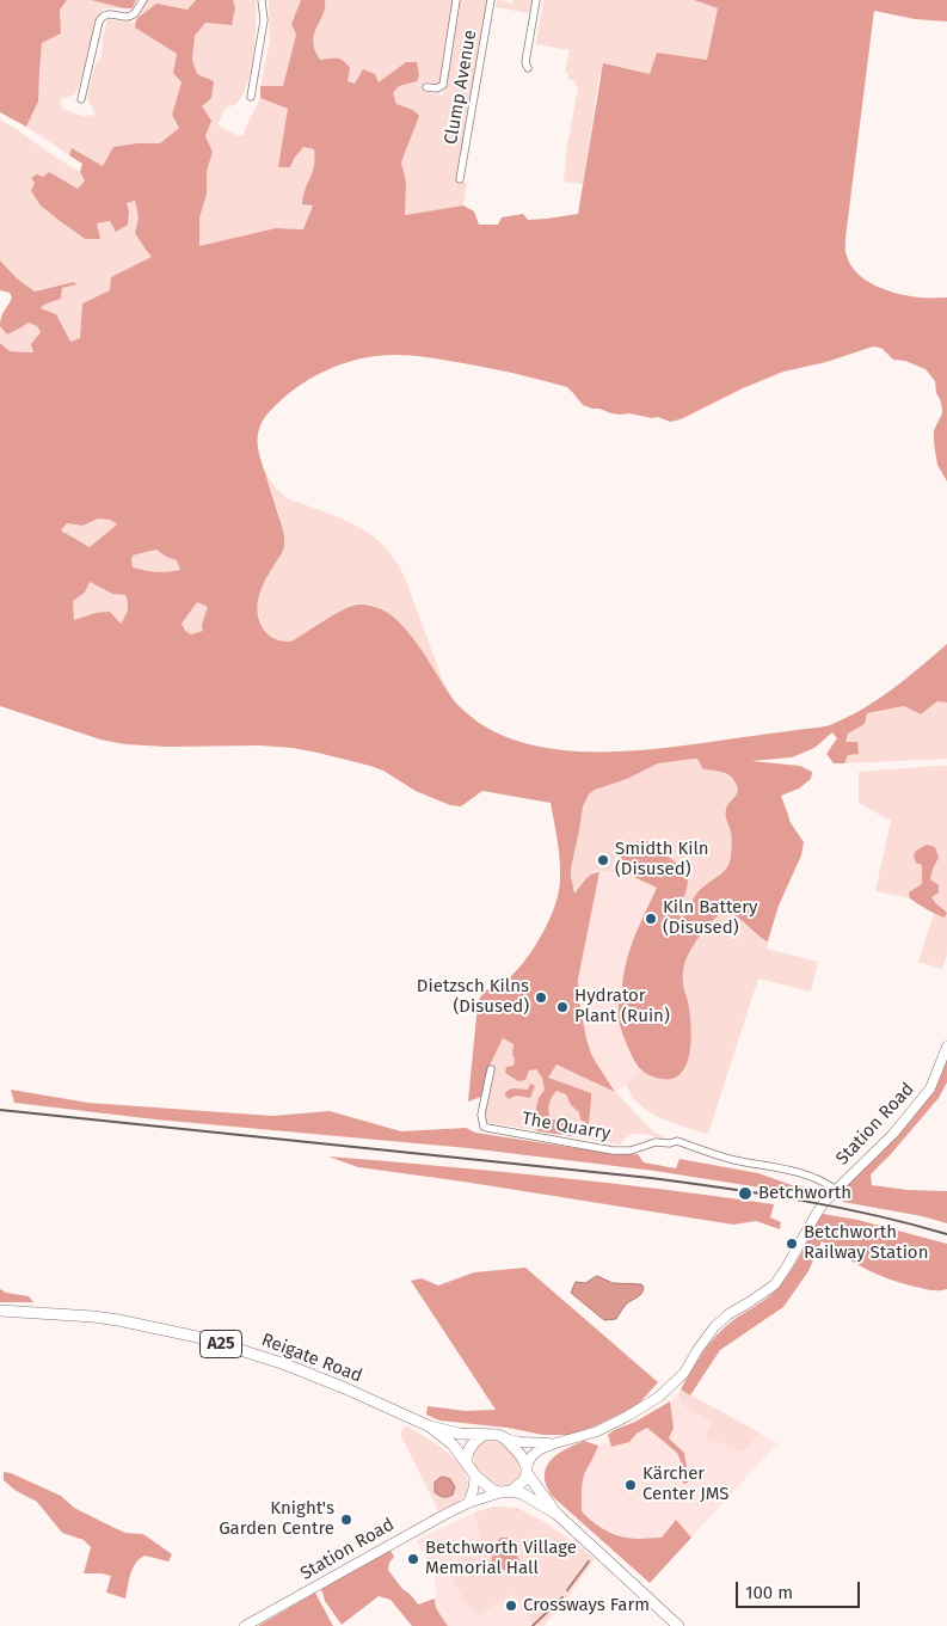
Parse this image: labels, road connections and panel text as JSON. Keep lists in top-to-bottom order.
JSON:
{
  "streets": {
    "main road": ["Station Road", "A25", "Reigate Road"],
    "street": ["Clump Avenue", "The Quarry"]
  },
  "crossings": [
    ["Station Road", "The Quarry"],
    ["Station Road", "Reigate Road"]
  ],
  "places": [
    "Smidth Kiln (Disused)",
    "Kiln Battery (Disused)",
    "Dietzsch Kilns (Disused)",
    "Hydrator Plant (Ruin)",
    "Betchworth",
    "Betchworth Railway Station",
    "Kärcher Center JMS",
    "Knight's Garden Centre",
    "Betchworth Village Memorial Hall",
    "Crossways Farm"
  ],
  "scale_bar": "100 m"
}
